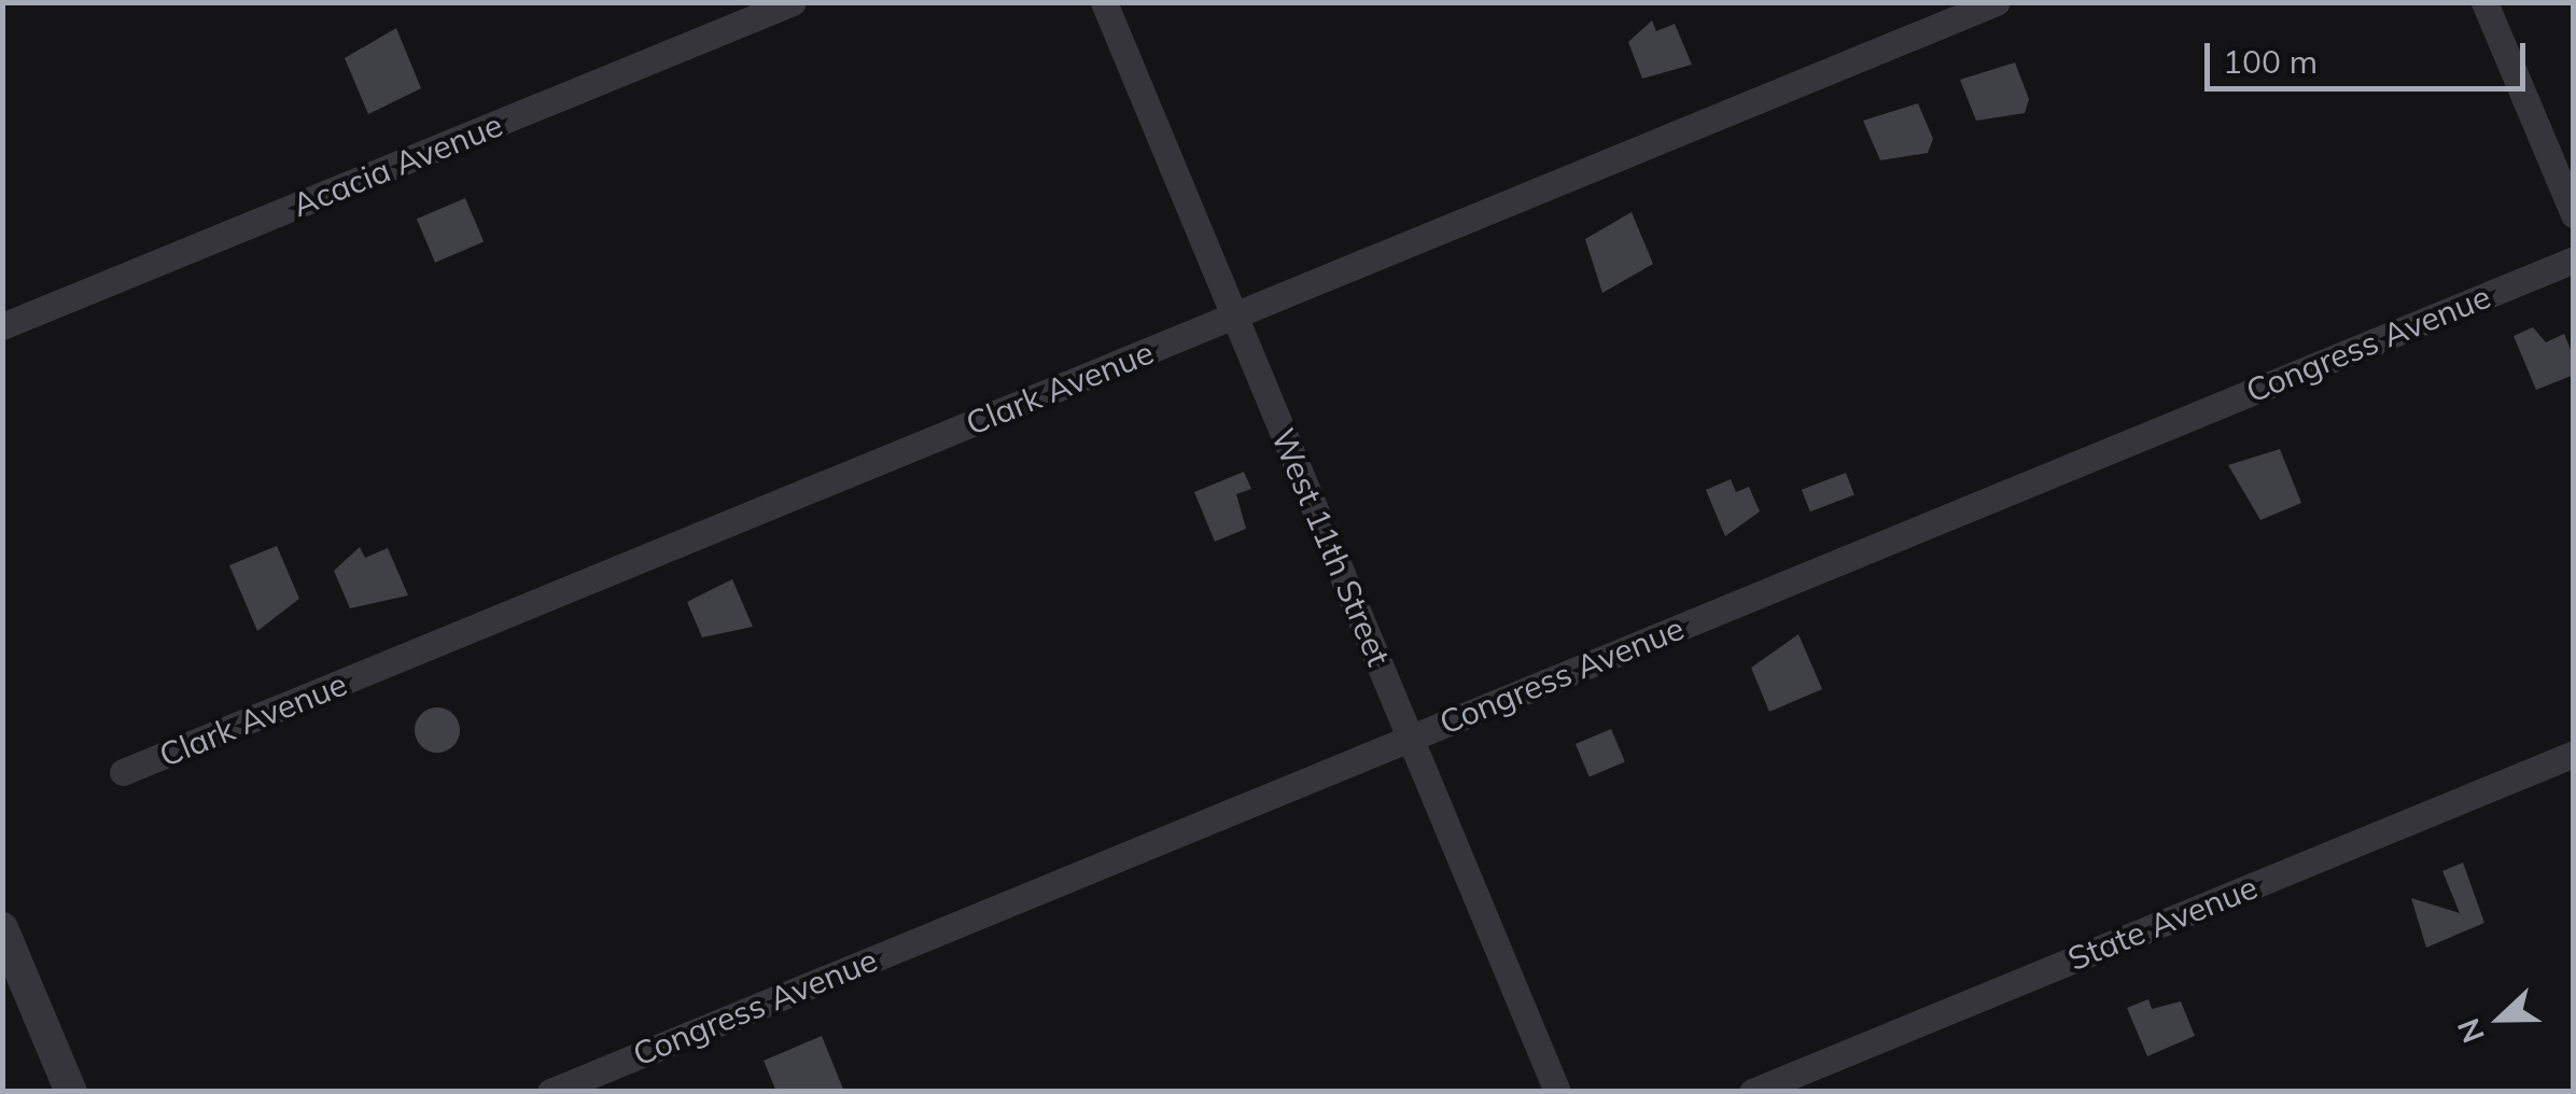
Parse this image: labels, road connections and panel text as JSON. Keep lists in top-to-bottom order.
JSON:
{
  "streets": {
    "street": [
      "Acacia Avenue",
      "Congress Avenue",
      "Clark Avenue",
      "West 11th Street",
      "State Avenue"
    ]
  },
  "crossings": [
    ["Congress Avenue", "West 11th Street"],
    ["Clark Avenue", "West 11th Street"]
  ],
  "scale_bar": "100 m",
  "north": "left"
}
